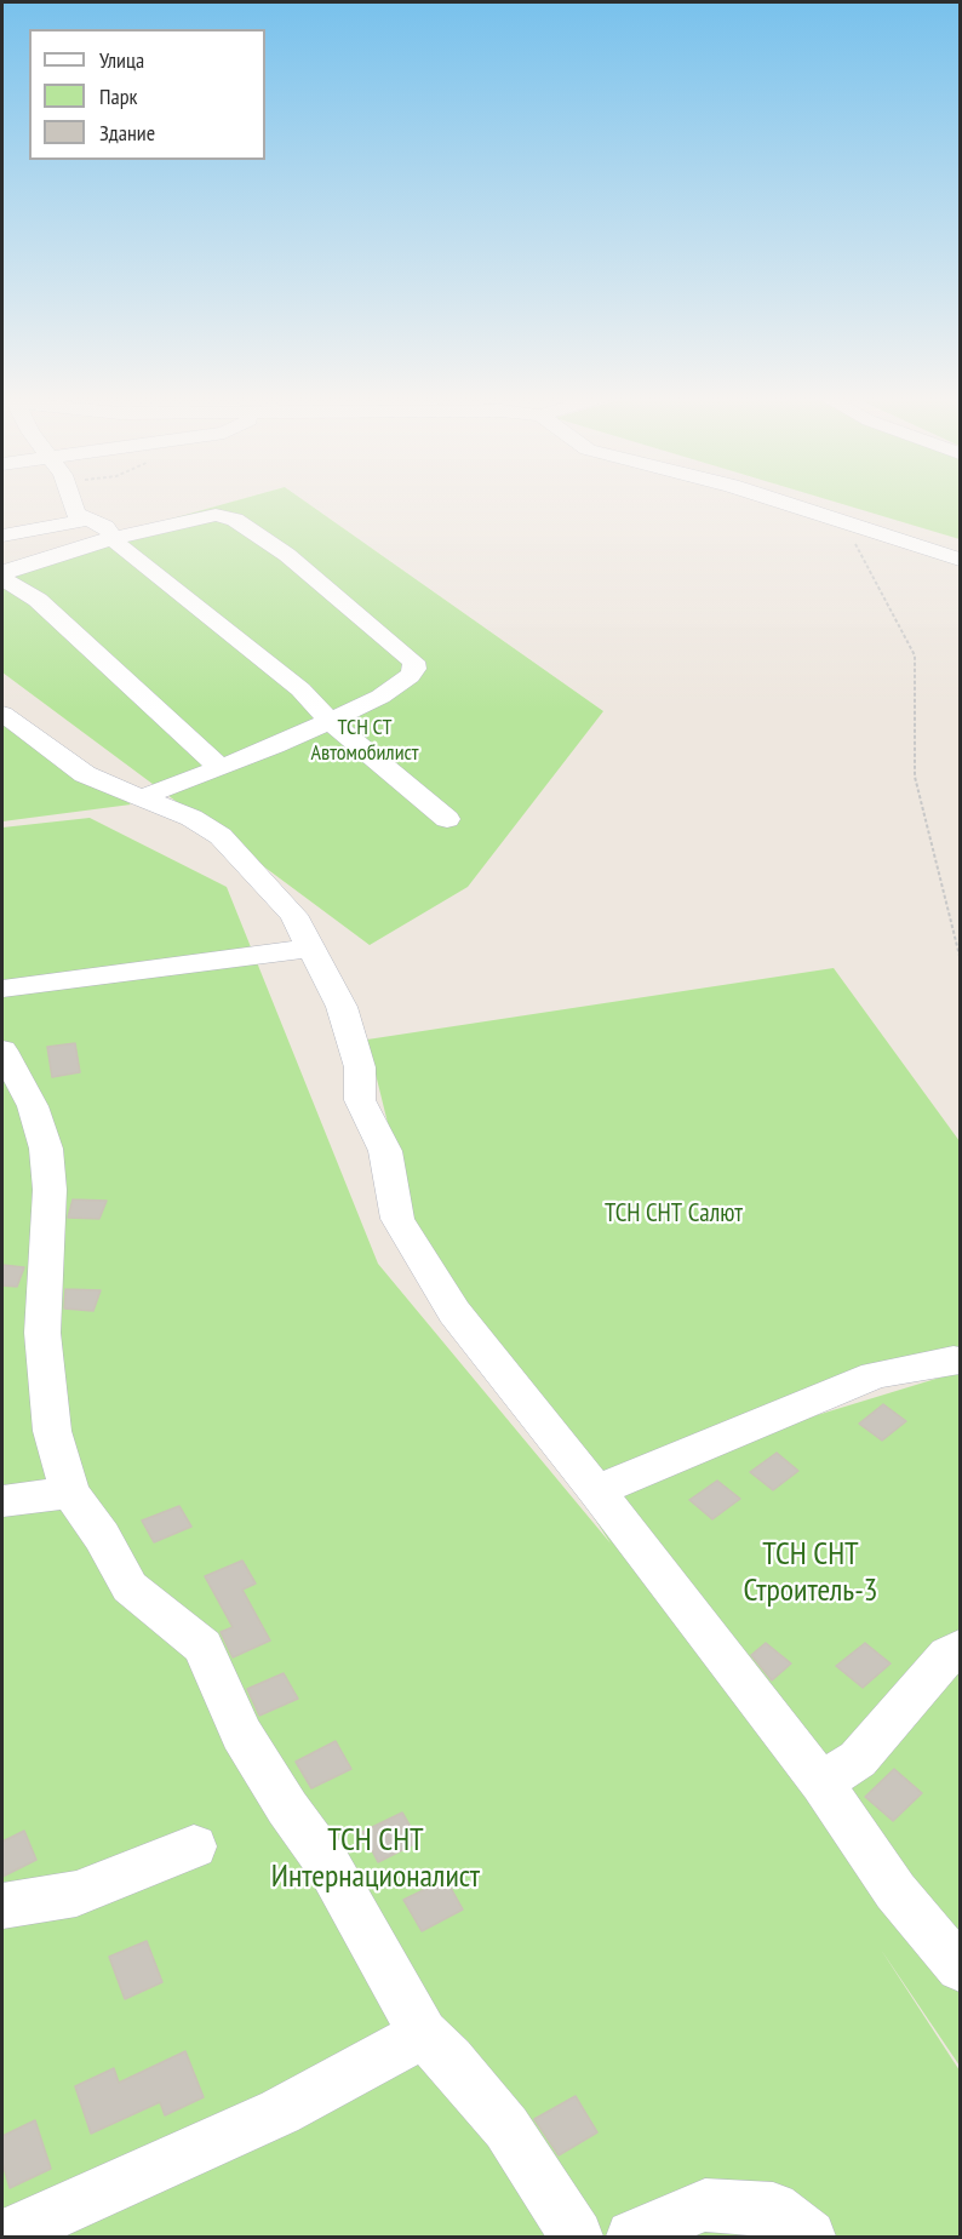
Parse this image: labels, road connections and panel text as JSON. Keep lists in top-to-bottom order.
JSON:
{
  "parks": [
    "ТСН СТ Автомобилист",
    "ТСН СНТ Салют",
    "ТСН СНТ Строитель-3",
    "ТСН СНТ Интернационалист"
  ],
  "legend": ["Улица", "Парк", "Здание"]
}
